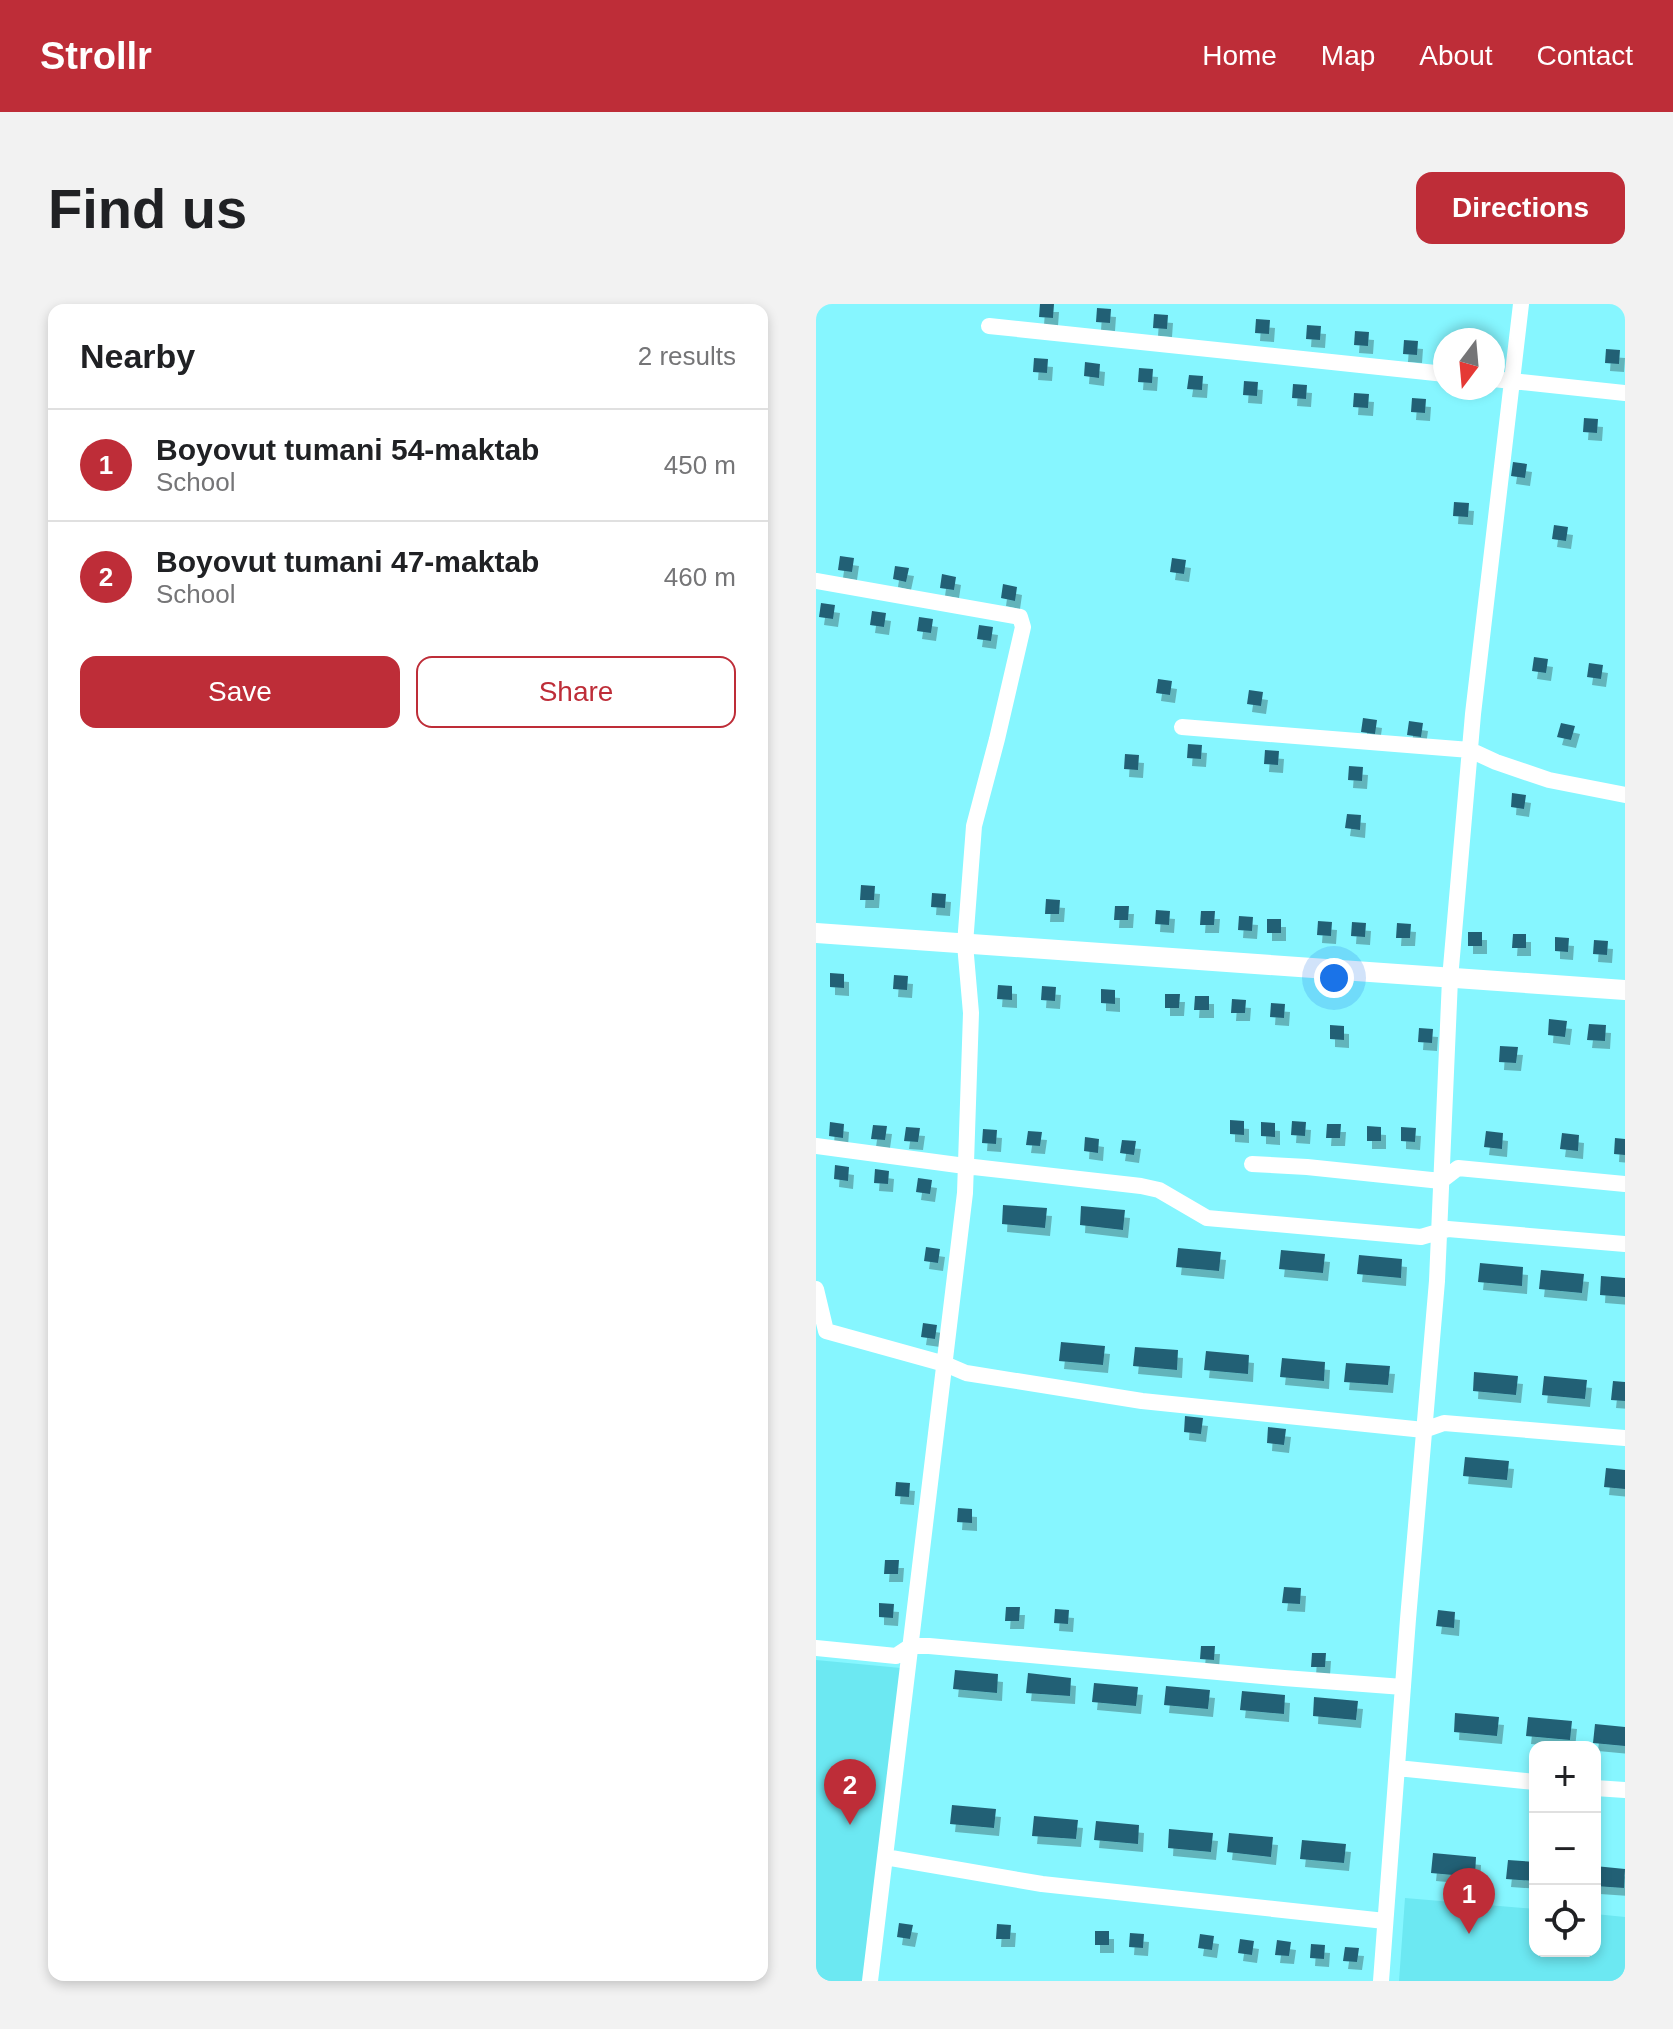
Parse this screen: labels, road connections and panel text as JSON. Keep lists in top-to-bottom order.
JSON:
{
  "north": "bottom",
  "page": {
    "header": "Strollr",
    "nav": [
      "Home",
      "Map",
      "About",
      "Contact"
    ],
    "buttons": [
      "Directions",
      ["Save", "Share"]
    ],
    "title": "Find us",
    "heading": ["Nearby", "2 results"],
    "list": [
      {
        "mark": "1",
        "name": "Boyovut tumani 54-maktab",
        "note": "School",
        "value": "450 m"
      },
      {
        "mark": "2",
        "name": "Boyovut tumani 47-maktab",
        "note": "School",
        "value": "460 m"
      }
    ],
    "map_buttons": ["+", "−"],
    "pins": ["2", "1"]
  }
}
